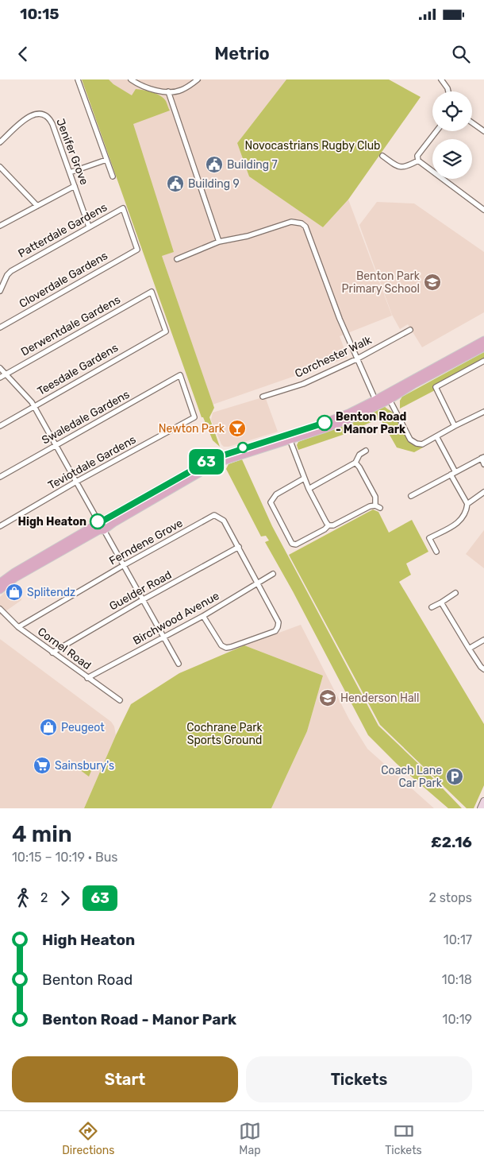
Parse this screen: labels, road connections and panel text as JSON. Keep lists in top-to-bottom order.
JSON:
{
  "streets": {
    "street": [
      "Jenifer Grove",
      "Patterdale Gardens",
      "Cloverdale Gardens",
      "Derwentdale Gardens",
      "Corchester Walk",
      "Teesdale Gardens",
      "Swaledale Gardens",
      "Teviotdale Gardens",
      "Ferndene Grove",
      "Guelder Road",
      "Birchwood Avenue",
      "Cornel Road"
    ]
  },
  "crossings": [
    ["Jenifer Grove", "Patterdale Gardens"],
    ["Patterdale Gardens", "Cloverdale Gardens"],
    ["Derwentdale Gardens", "Teesdale Gardens"],
    ["Swaledale Gardens", "Teviotdale Gardens"],
    ["Ferndene Grove", "Guelder Road"],
    ["Ferndene Grove", "Birchwood Avenue"],
    ["Ferndene Grove", "Cornel Road"],
    ["Guelder Road", "Cornel Road"],
    ["Birchwood Avenue", "Cornel Road"]
  ],
  "parks": ["Novocastrians Rugby Club", "Cochrane Park Sports Ground"],
  "places": {
    "public building": ["Building 7", "Building 9"],
    "school or university": ["Benton Park Primary School", "Henderson Hall"],
    "other": ["Benton Road - Manor Park", "High Heaton"],
    "bar": ["Newton Park"],
    "shop": ["Splitendz", "Peugeot"],
    "supermarket": ["Sainsbury's"],
    "parking": ["Coach Lane Car Park"]
  },
  "lines": ["bus line 63"],
  "page": {
    "status": "10:15",
    "header": "Metrio",
    "on_map": "63",
    "heading": ["4 min", "10:15 – 10:19 · Bus", "£2.16"],
    "legs": ["2", "63", "2 stops"],
    "list": [
      {
        "name": "High Heaton",
        "value": "10:17"
      },
      {
        "name": "Benton Road",
        "value": "10:18"
      },
      {
        "name": "Benton Road - Manor Park",
        "value": "10:19"
      }
    ],
    "buttons": ["Start", "Tickets"],
    "tabs": ["Directions", "Map", "Tickets"]
  }
}
